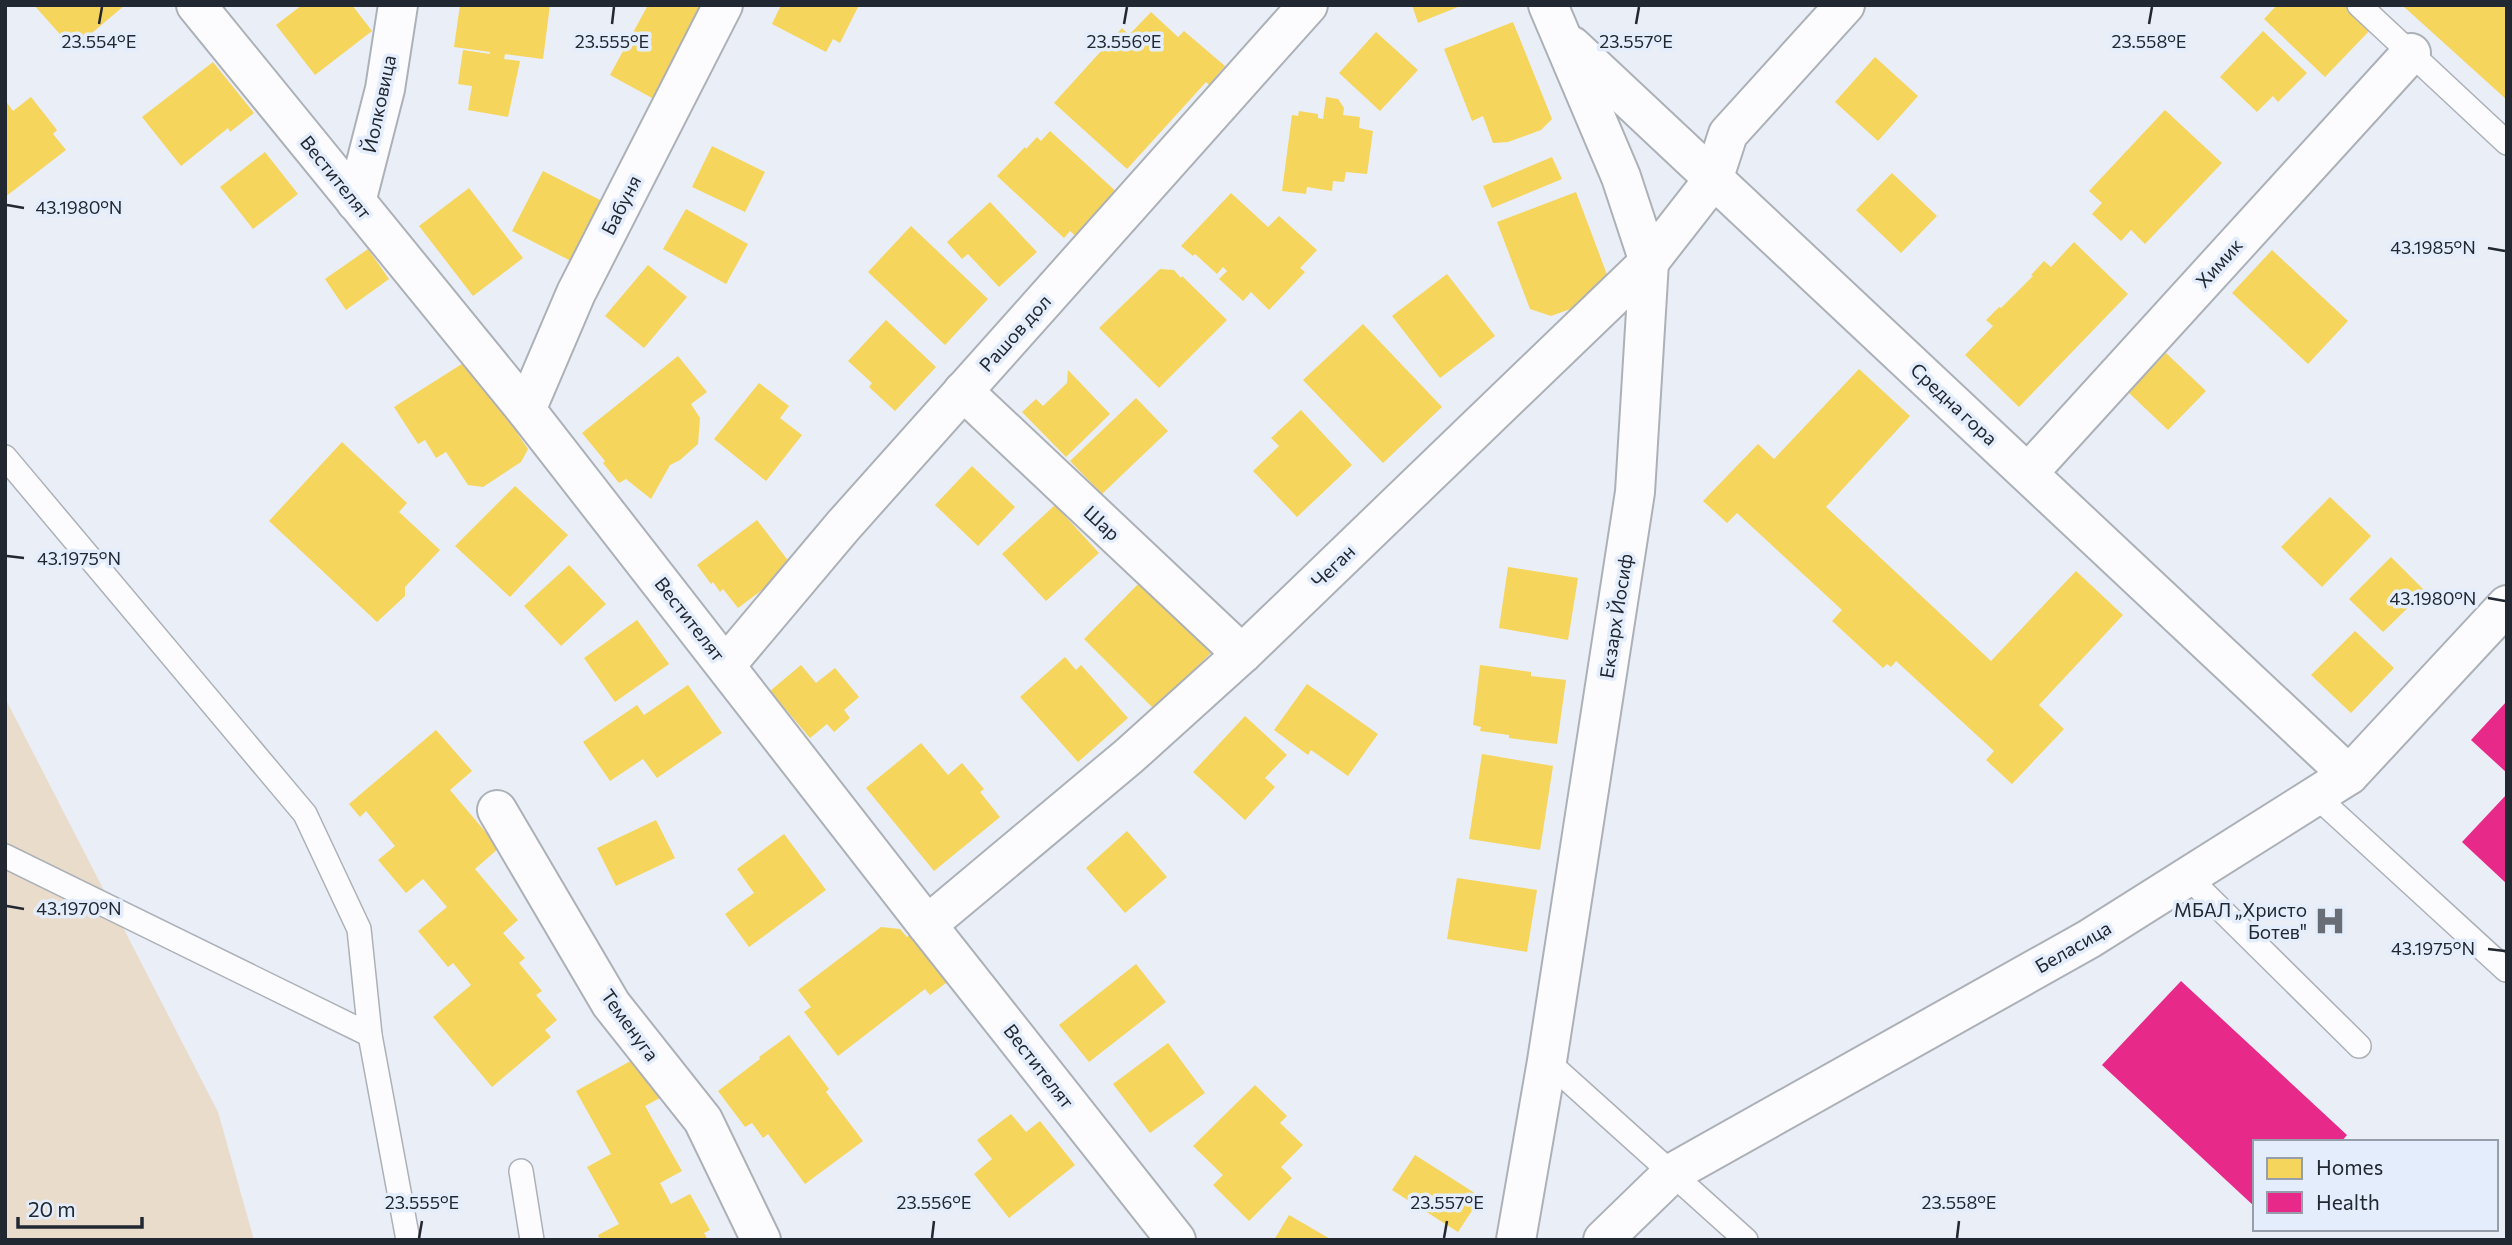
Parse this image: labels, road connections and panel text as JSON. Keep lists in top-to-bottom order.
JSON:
{
  "streets": {
    "street": [
      "Йолковица",
      "Вестителят",
      "Бабуня",
      "Химик",
      "Рашов дол",
      "Средна гора",
      "Шар",
      "Чеган",
      "Екзарх Йосиф",
      "Беласица",
      "Теменуга"
    ]
  },
  "crossings": [
    ["Йолковица", "Вестителят"],
    ["Вестителят", "Бабуня"],
    ["Вестителят", "Рашов дол"],
    ["Вестителят", "Чеган"],
    ["Химик", "Средна гора"],
    ["Рашов дол", "Шар"],
    ["Средна гора", "Чеган"],
    ["Средна гора", "Екзарх Йосиф"],
    ["Средна гора", "Беласица"],
    ["Шар", "Чеган"],
    ["Чеган", "Екзарх Йосиф"]
  ],
  "places": {
    "hospital": ["МБАЛ „Христо Ботев\""]
  },
  "legend": ["Homes", "Health"],
  "scale_bar": "20 m",
  "coordinates": [
    "23.555°E",
    "23.556°E",
    "23.557°E",
    "23.558°E",
    "23.554°E",
    "43.1980°N",
    "43.1985°N",
    "43.1975°N",
    "43.1970°N"
  ]
}
